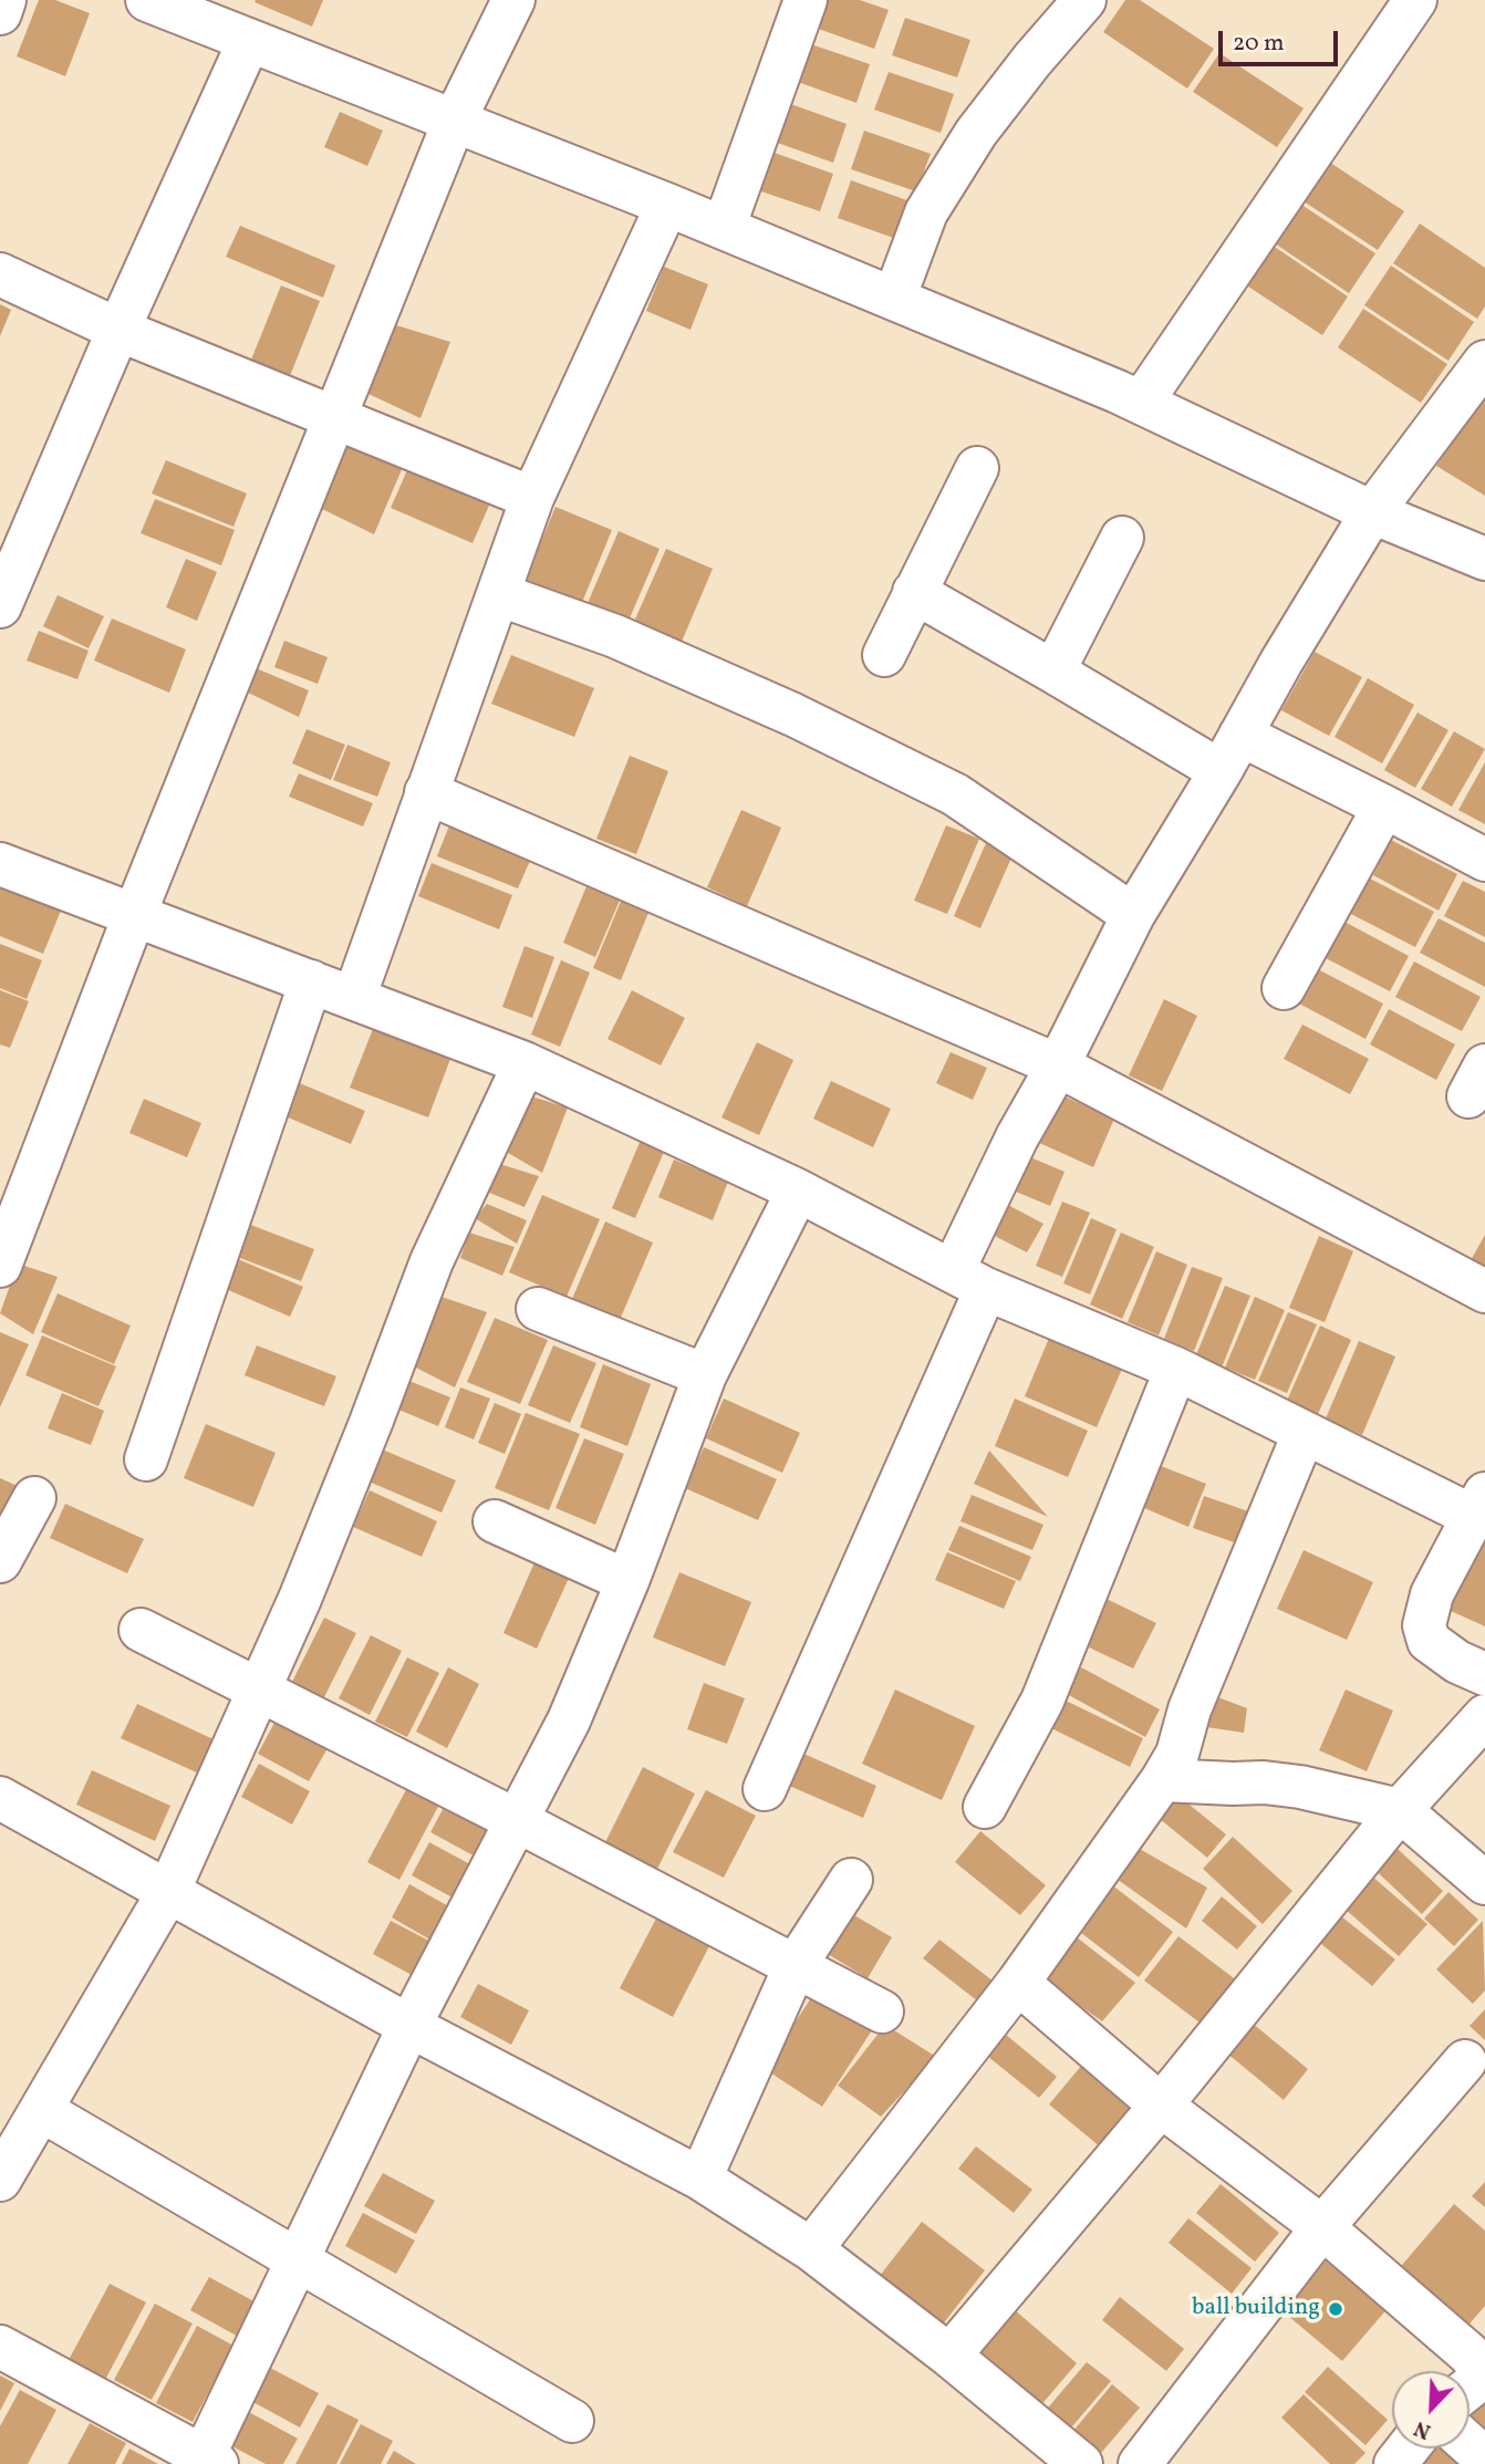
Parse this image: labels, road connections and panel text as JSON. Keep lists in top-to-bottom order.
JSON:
{
  "places": ["ball building"],
  "scale_bar": "20 m",
  "north": "bottom left"
}
